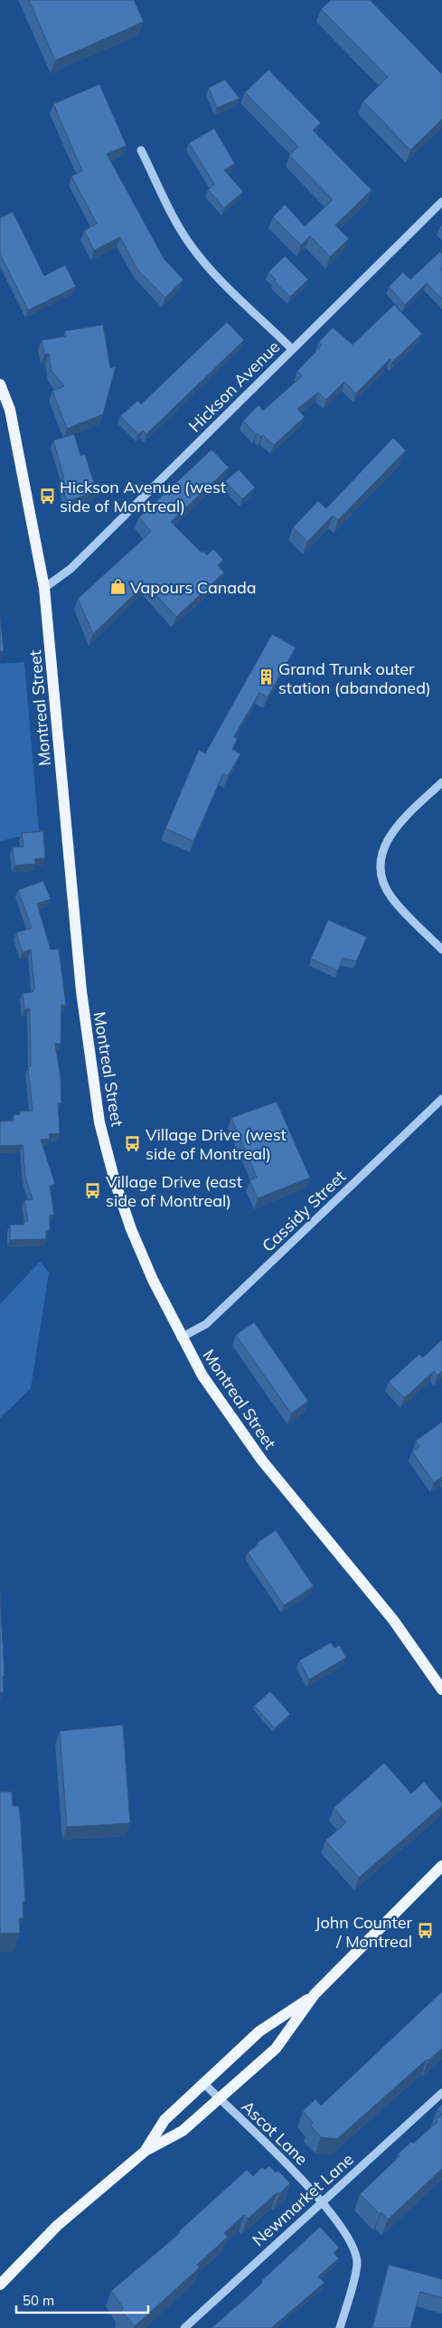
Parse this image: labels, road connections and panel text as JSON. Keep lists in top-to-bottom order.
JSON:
{
  "streets": {
    "main road": ["Montreal Street"],
    "street": [
      "Hickson Avenue",
      "Cassidy Street",
      "Ascot Lane",
      "Newmarket Lane"
    ]
  },
  "crossings": [
    ["Hickson Avenue", "Montreal Street"],
    ["Montreal Street", "Cassidy Street"],
    ["Ascot Lane", "Newmarket Lane"]
  ],
  "places": {
    "bus stop": [
      "Hickson Avenue (west side of Montreal)",
      "Village Drive (west side of Montreal)",
      "Village Drive (east side of Montreal)",
      "John Counter / Montreal"
    ],
    "shop": ["Vapours Canada"],
    "building": ["Grand Trunk outer station (abandoned)"]
  },
  "scale_bar": "50 m"
}
